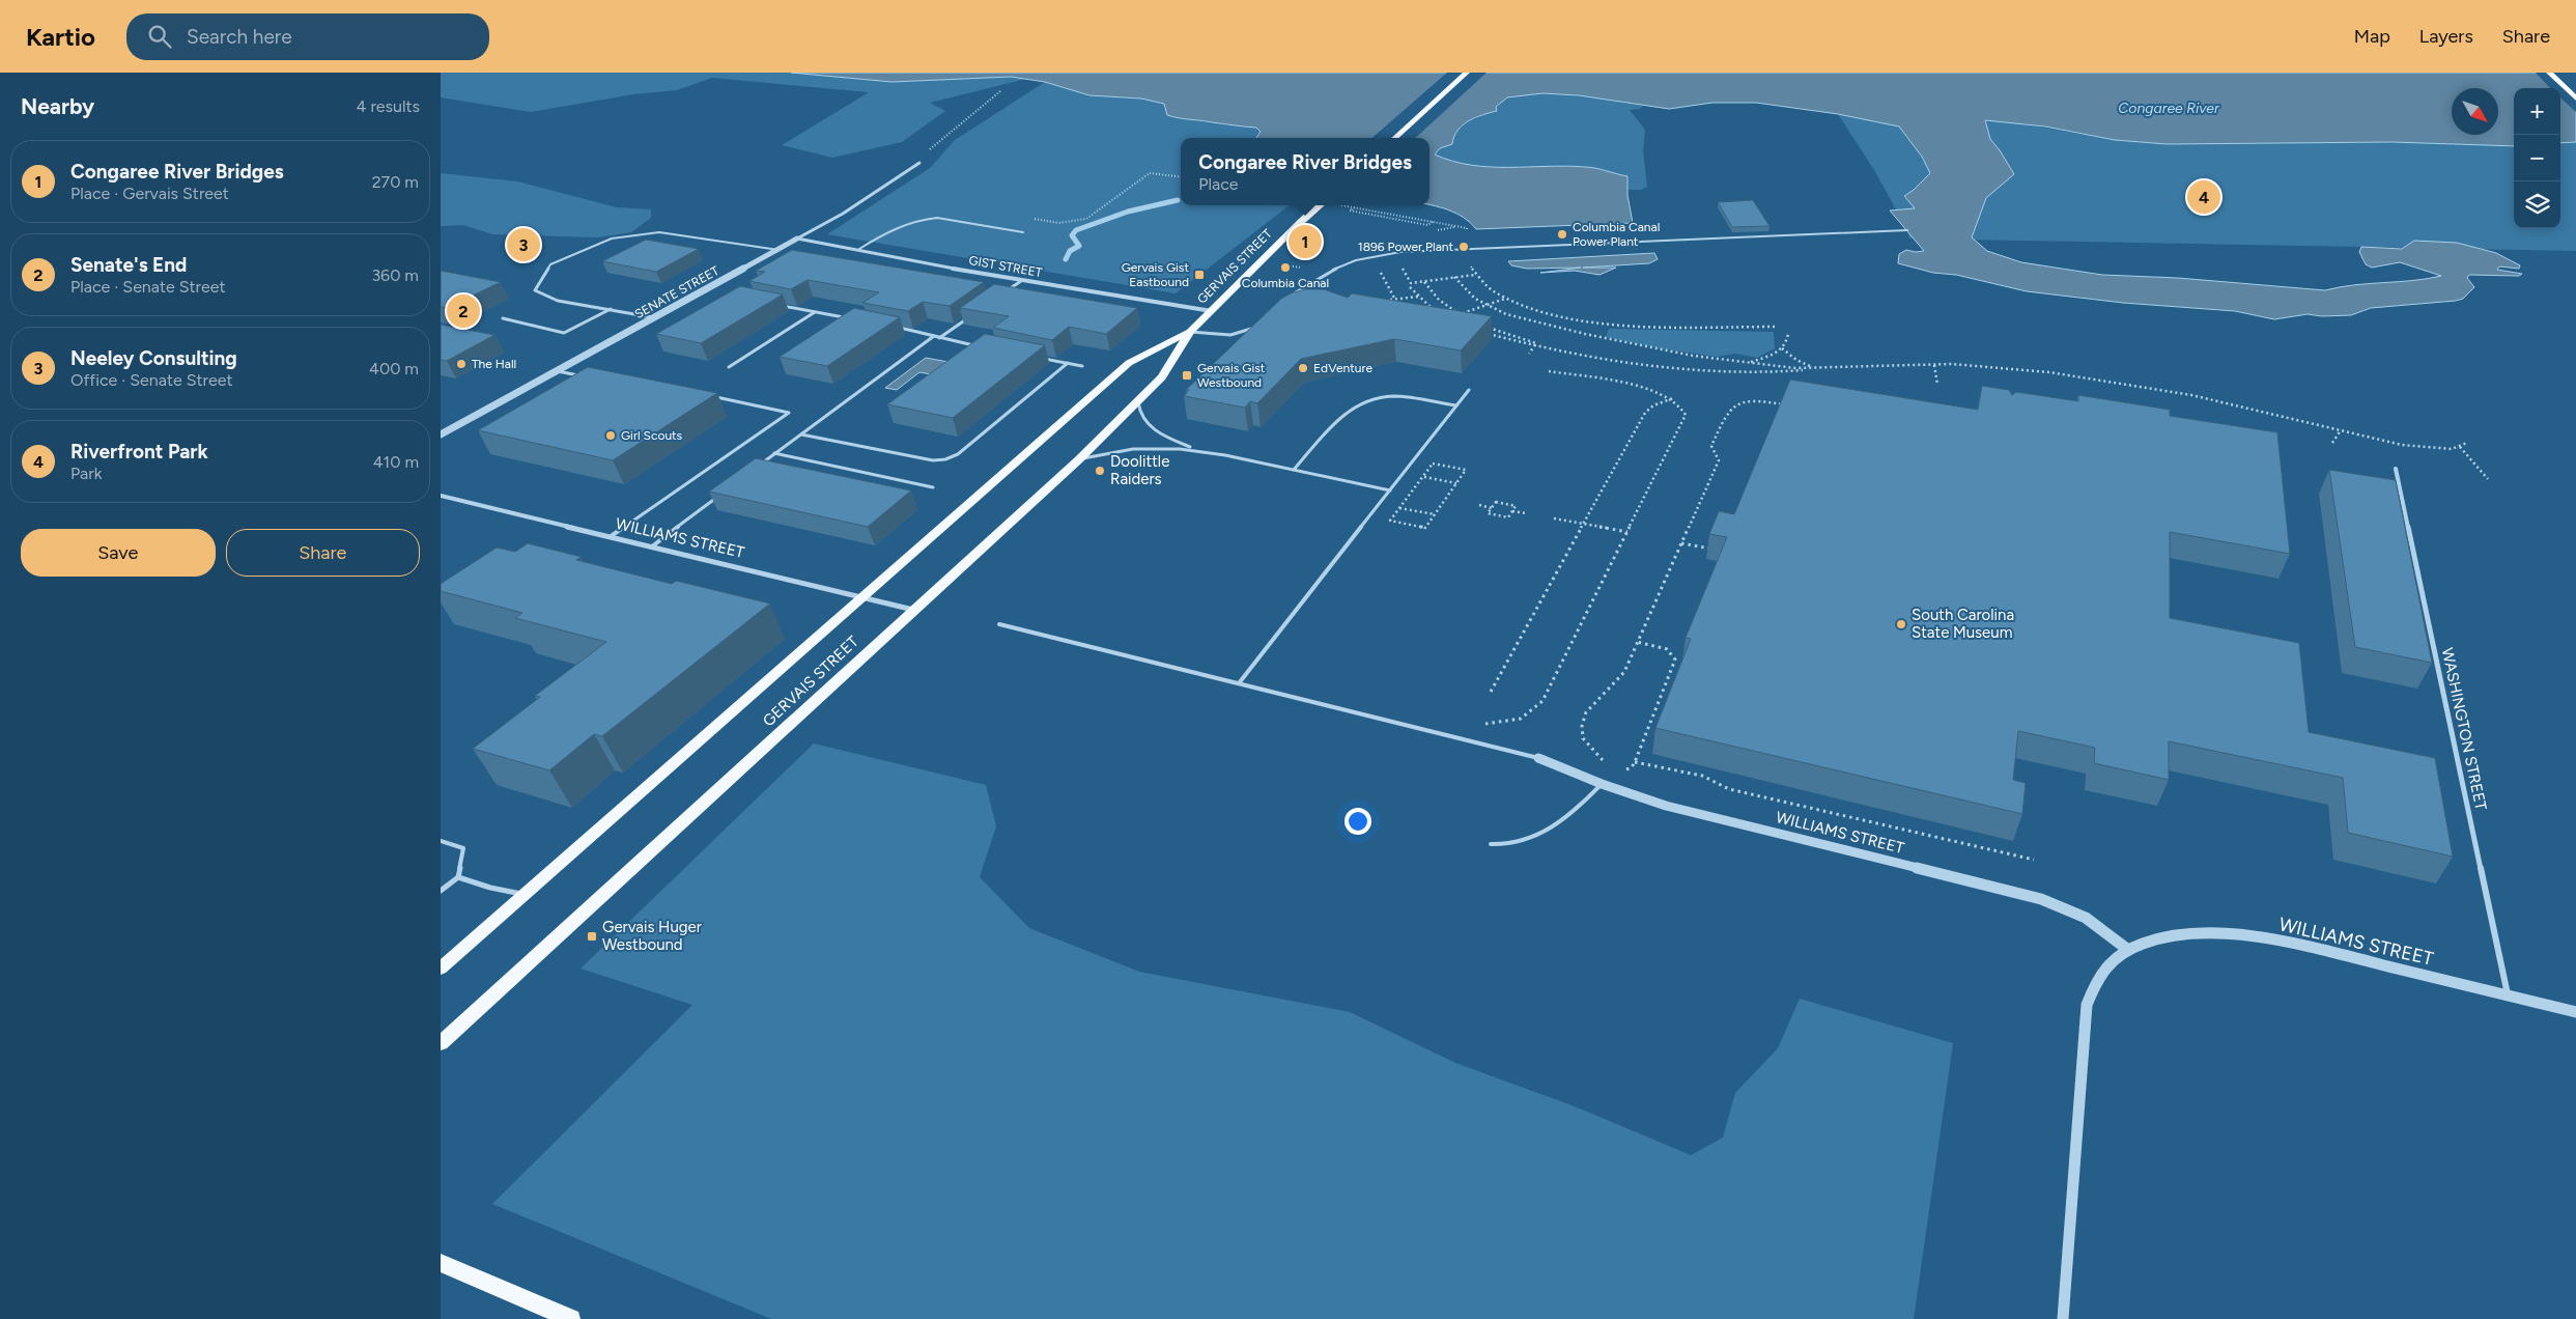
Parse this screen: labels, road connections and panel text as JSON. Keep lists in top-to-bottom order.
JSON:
{
  "streets": {
    "main road": ["GERVAIS STREET"],
    "street": [
      "GIST STREET",
      "SENATE STREET",
      "WILLIAMS STREET",
      "WASHINGTON STREET"
    ]
  },
  "crossings": [
    ["GIST STREET", "GERVAIS STREET"],
    ["GIST STREET", "SENATE STREET"],
    ["GERVAIS STREET", "WILLIAMS STREET"],
    ["WILLIAMS STREET", "WASHINGTON STREET"]
  ],
  "water": ["Congaree River"],
  "places": {
    "other": [
      "Columbia Canal Power Plant",
      "1896 Power Plant",
      "Columbia Canal",
      "The Hall",
      "EdVenture",
      "Girl Scouts",
      "Doolittle Raiders",
      "South Carolina State Museum"
    ],
    "transit": ["Gervais Gist Eastbound", "Gervais Gist Westbound", "Gervais Huger Westbound"]
  },
  "north": "bottom right",
  "page": {
    "header": "Kartio",
    "search": "Search here",
    "nav": ["Map", "Layers", "Share"],
    "heading": ["Nearby", "4 results"],
    "map_buttons": ["+", "−"],
    "popup": ["Congaree River Bridges", "Place"],
    "list": [
      {
        "mark": "1",
        "name": "Congaree River Bridges",
        "note": "Place · Gervais Street",
        "value": "270 m"
      },
      {
        "mark": "2",
        "name": "Senate's End",
        "note": "Place · Senate Street",
        "value": "360 m"
      },
      {
        "mark": "3",
        "name": "Neeley Consulting",
        "note": "Office · Senate Street",
        "value": "400 m"
      },
      {
        "mark": "4",
        "name": "Riverfront Park",
        "note": "Park",
        "value": "410 m"
      }
    ],
    "pins": [
      "4",
      "1",
      "3",
      "2"
    ],
    "buttons": ["Save", "Share"]
  }
}
